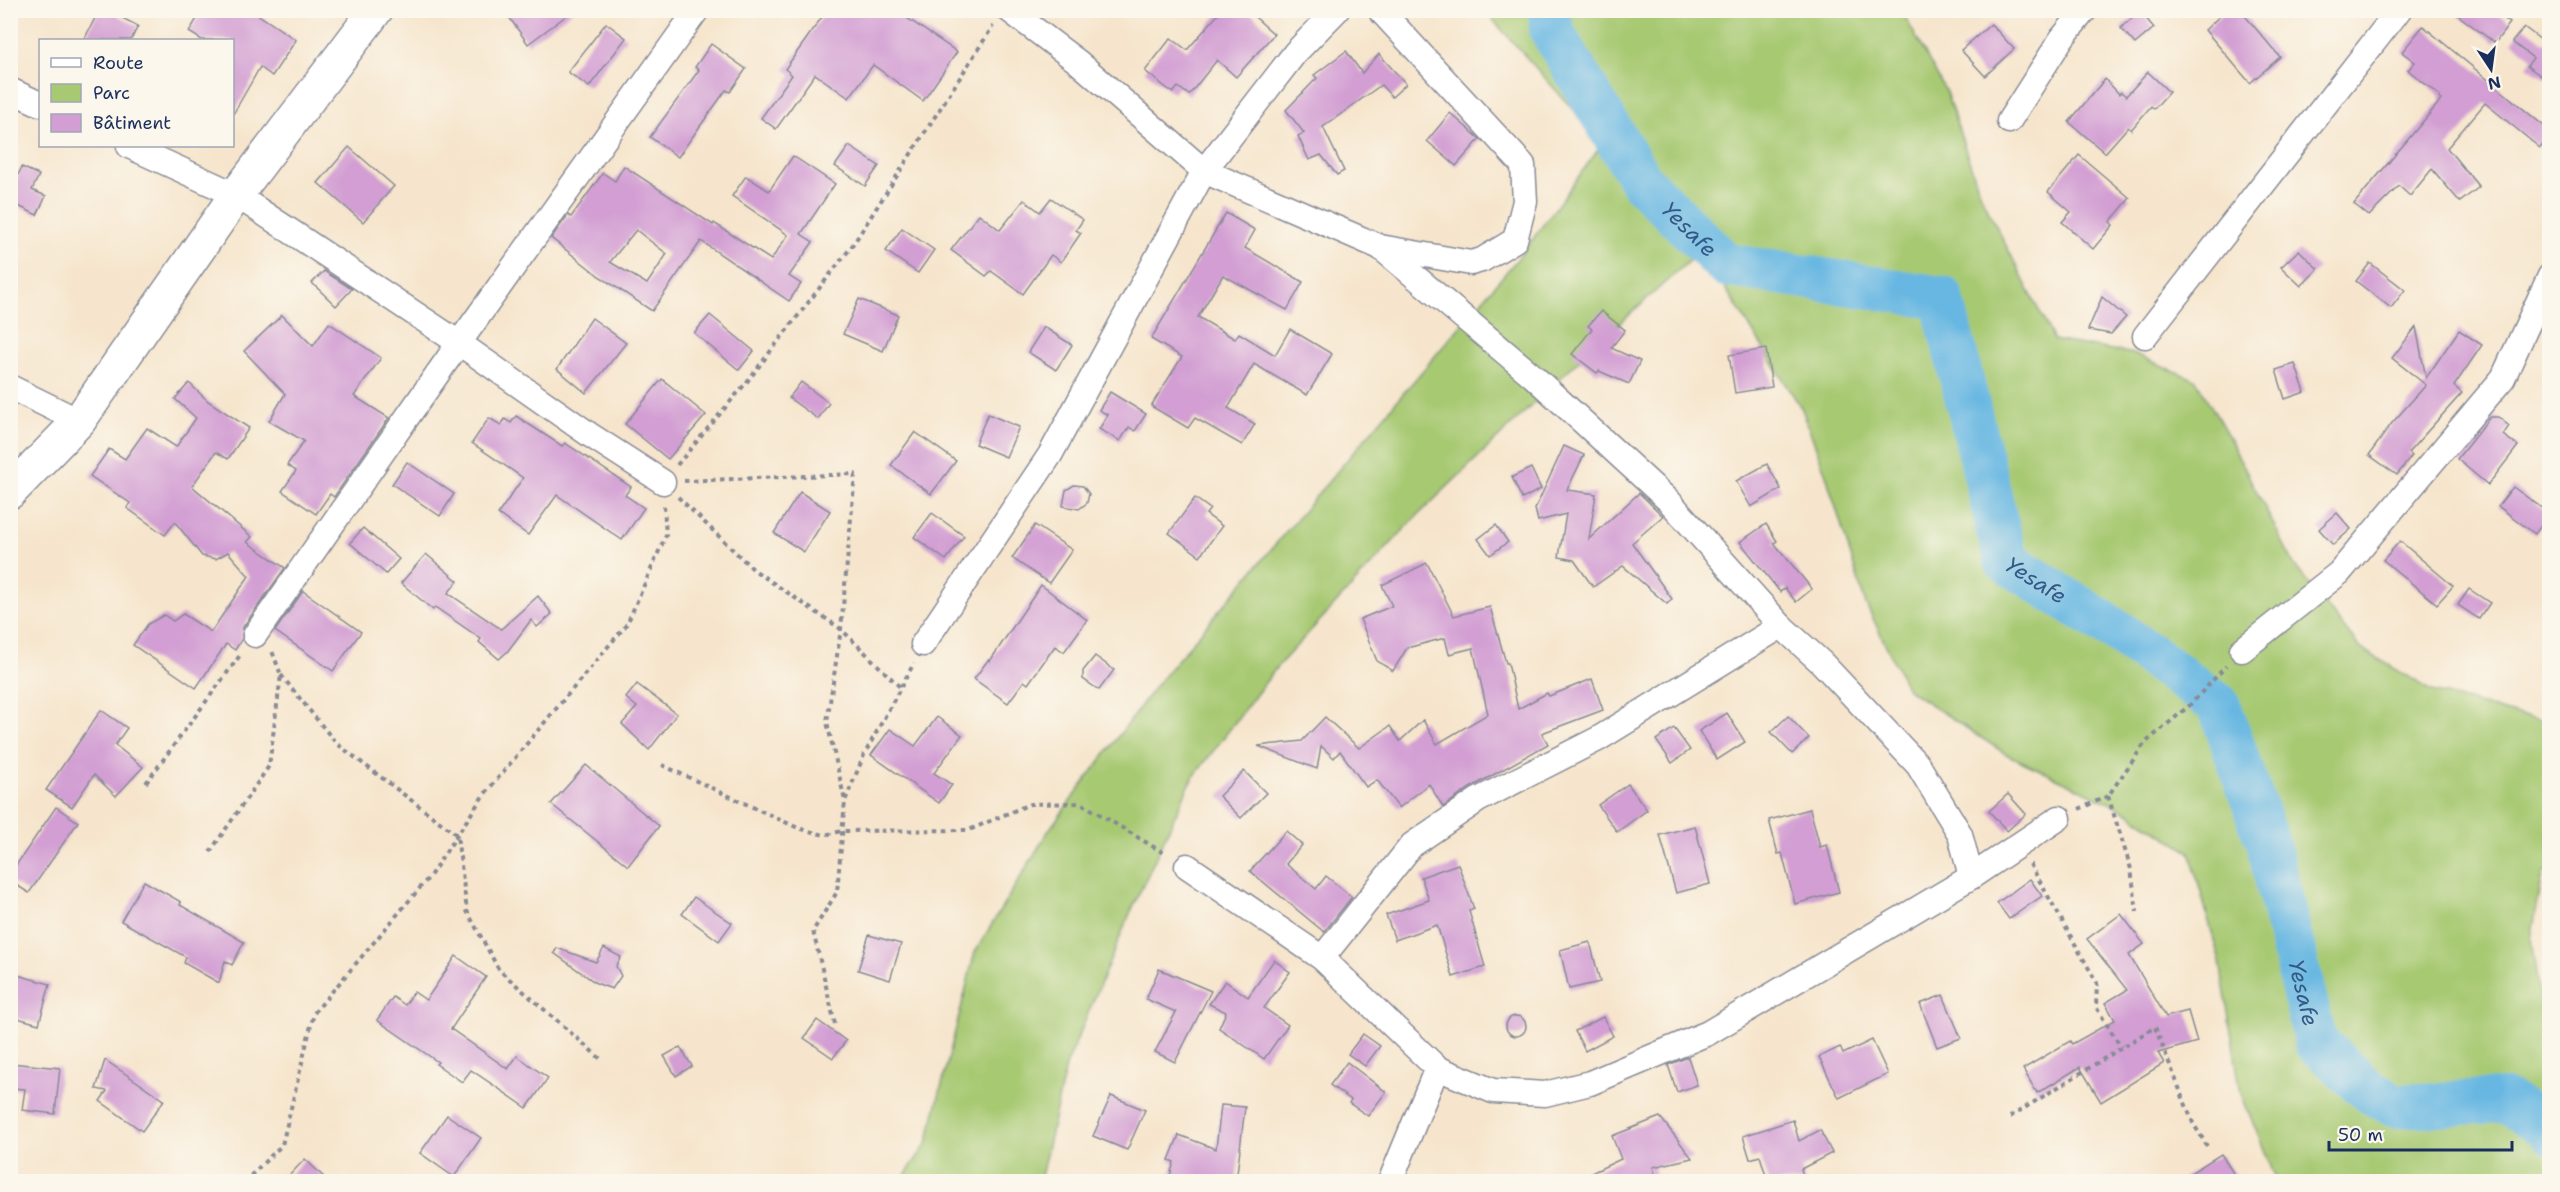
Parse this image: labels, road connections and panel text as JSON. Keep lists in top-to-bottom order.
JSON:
{
  "water": ["Yesafe"],
  "legend": ["Route", "Parc", "Bâtiment"],
  "scale_bar": "50 m",
  "north": "bottom"
}
